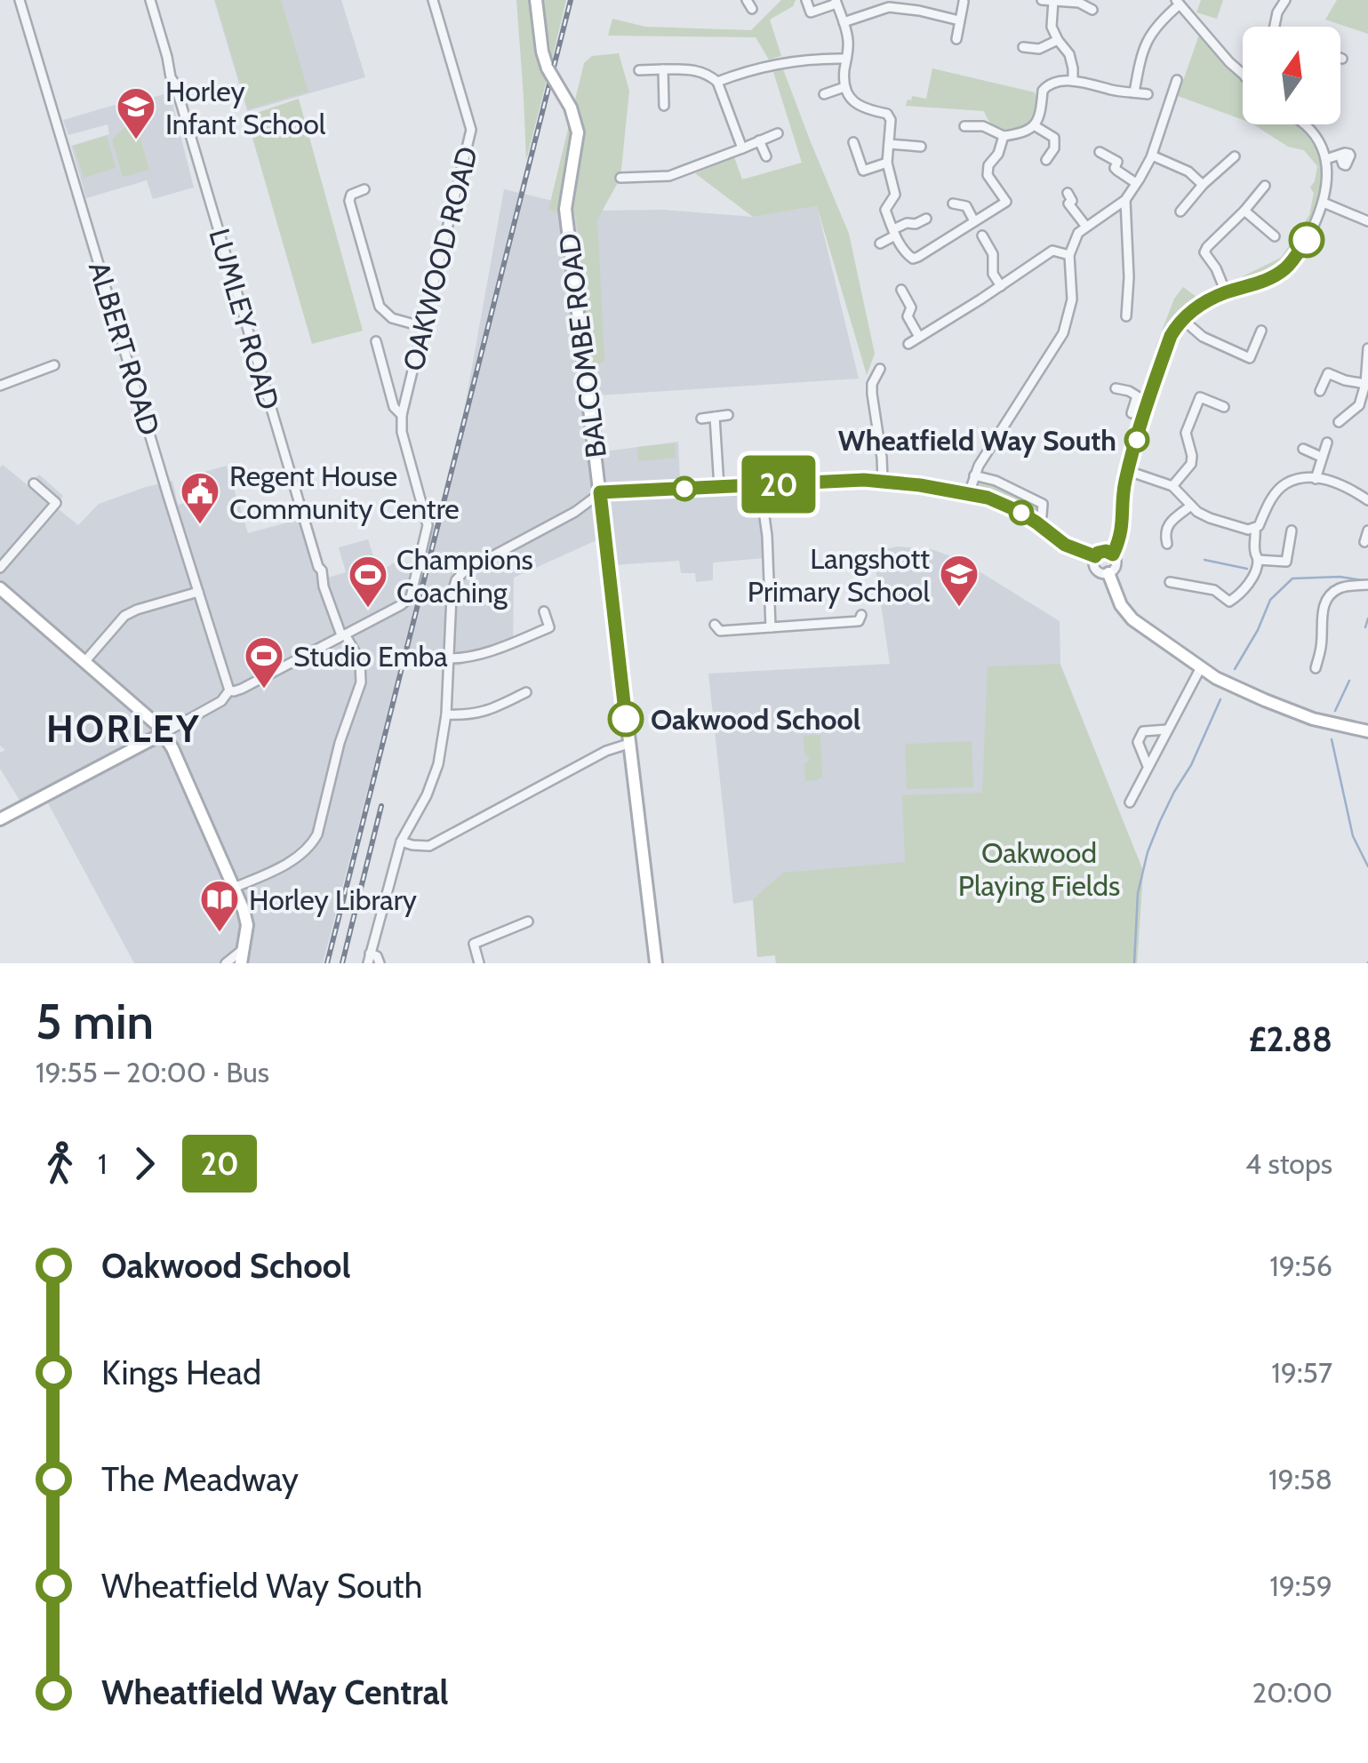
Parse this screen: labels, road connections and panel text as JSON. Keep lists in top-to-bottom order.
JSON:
{
  "streets": {
    "street": [
      "OAKWOOD ROAD",
      "LUMLEY ROAD",
      "BALCOMBE ROAD",
      "ALBERT ROAD"
    ]
  },
  "districts": ["HORLEY"],
  "parks": ["Oakwood Playing Fields"],
  "places": {
    "school or university": ["Horley Infant School", "Langshott Primary School"],
    "other": ["Wheatfield Way South", "Oakwood School"],
    "public building": ["Regent House Community Centre"],
    "sports": ["Champions Coaching", "Studio Emba"],
    "library": ["Horley Library"]
  },
  "lines": ["bus line 20"],
  "north": "top",
  "page": {
    "on_map": "20",
    "heading": ["5 min", "19:55 – 20:00 · Bus", "£2.88"],
    "legs": ["1", "20", "4 stops"],
    "list": [
      {
        "name": "Oakwood School",
        "value": "19:56"
      },
      {
        "name": "Kings Head",
        "value": "19:57"
      },
      {
        "name": "The Meadway",
        "value": "19:58"
      },
      {
        "name": "Wheatfield Way South",
        "value": "19:59"
      },
      {
        "name": "Wheatfield Way Central",
        "value": "20:00"
      }
    ]
  }
}
